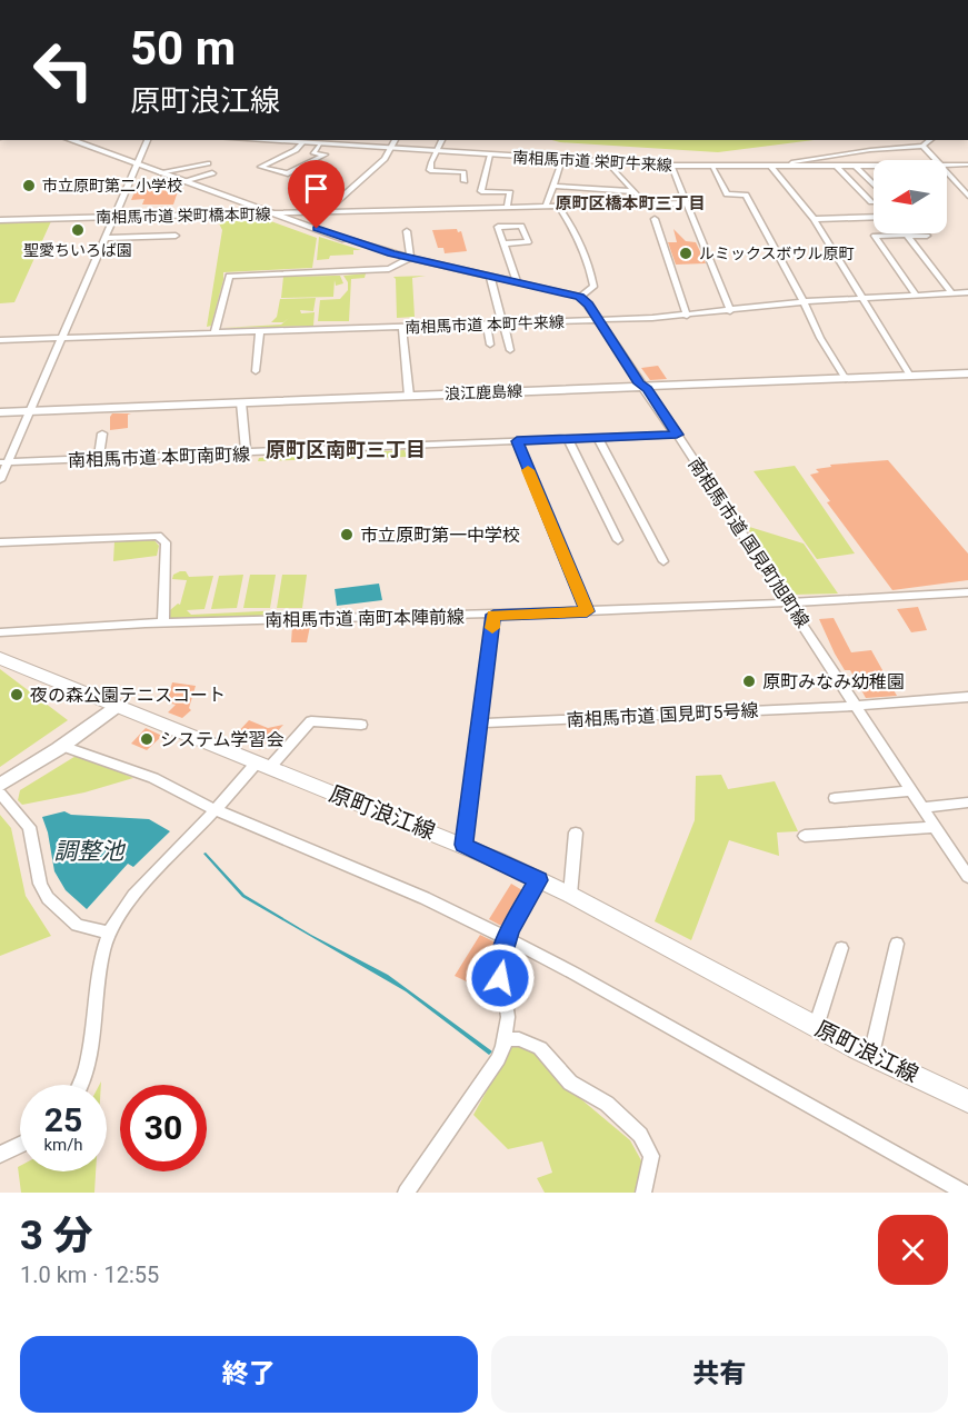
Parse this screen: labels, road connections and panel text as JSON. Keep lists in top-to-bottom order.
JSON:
{
  "streets": {
    "main road": ["原町浪江線"],
    "street": [
      "南相馬市道 栄町牛来線",
      "南相馬市道 栄町橋本町線",
      "南相馬市道 本町牛来線",
      "浪江鹿島線",
      "南相馬市道 本町南町線",
      "南相馬市道 国見町旭町線",
      "南相馬市道 南町本陣前線",
      "南相馬市道 国見町5号線"
    ]
  },
  "crossings": [
    ["南相馬市道 本町牛来線", "南相馬市道 国見町旭町線"],
    ["浪江鹿島線", "南相馬市道 国見町旭町線"],
    ["南相馬市道 本町南町線", "南相馬市道 国見町旭町線"],
    ["南相馬市道 国見町旭町線", "南相馬市道 南町本陣前線"],
    ["南相馬市道 国見町旭町線", "南相馬市道 国見町5号線"]
  ],
  "districts": ["原町区橋本町三丁目", "原町区南町三丁目"],
  "water": ["調整池"],
  "places": [
    "市立原町第二小学校",
    "聖愛ちいろば園",
    "ルミックスボウル原町",
    "市立原町第一中学校",
    "原町みなみ幼稚園",
    "夜の森公園テニスコート",
    "システム学習会"
  ],
  "north": "left",
  "page": {
    "turn": ["50 m", "原町浪江線"],
    "speed": "25 km/h",
    "limit": "30",
    "heading": ["3 分", "1.0 km · 12:55"],
    "buttons": ["終了", "共有"]
  }
}
